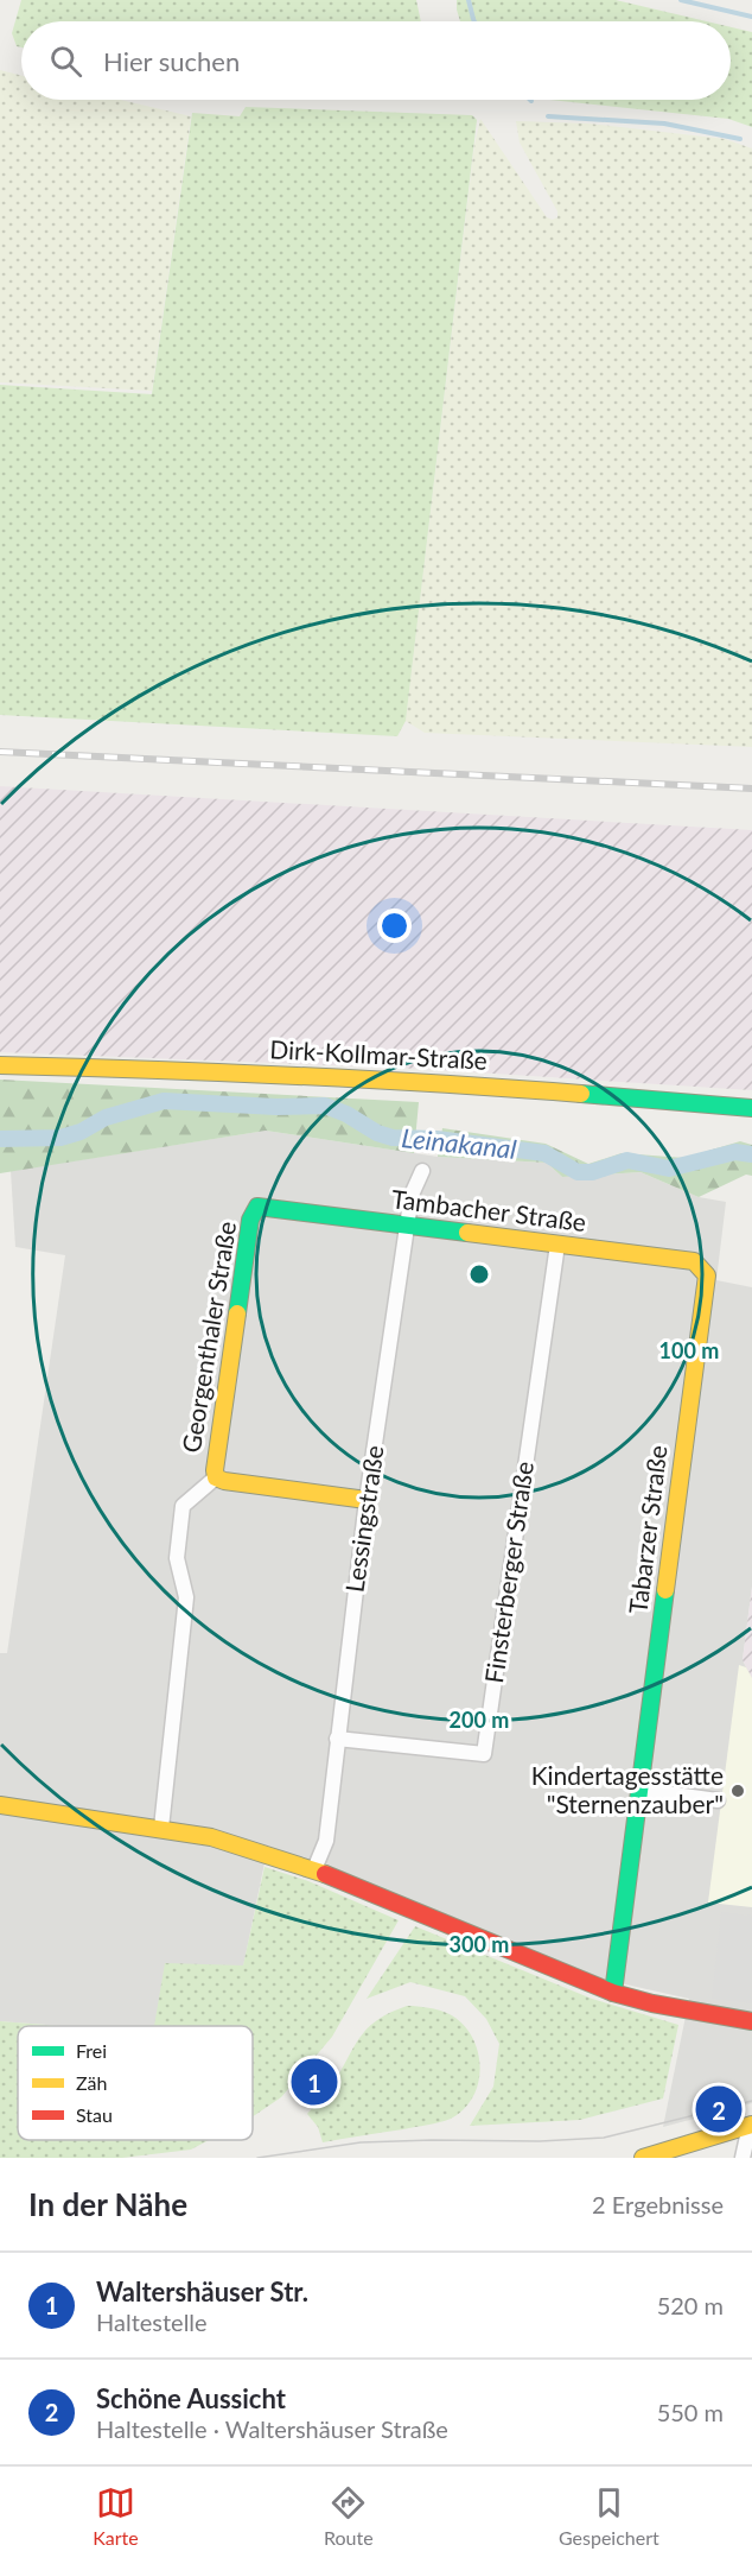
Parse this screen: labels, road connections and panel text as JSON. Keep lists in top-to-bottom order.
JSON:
{
  "streets": {
    "street": [
      "Dirk-Kollmar-Straße",
      "Tambacher Straße",
      "Georgenthaler Straße",
      "Lessingstraße",
      "Tabarzer Straße",
      "Finsterberger Straße"
    ]
  },
  "crossings": [
    ["Tambacher Straße", "Georgenthaler Straße"],
    ["Tambacher Straße", "Lessingstraße"],
    ["Tambacher Straße", "Tabarzer Straße"],
    ["Tambacher Straße", "Finsterberger Straße"],
    ["Georgenthaler Straße", "Lessingstraße"],
    ["Lessingstraße", "Finsterberger Straße"]
  ],
  "water": ["Leinakanal"],
  "places": ["Kindertagesstätte \"Sternenzauber\""],
  "legend": ["Frei", "Zäh", "Stau"],
  "page": {
    "search": "Hier suchen",
    "pins": ["1", "2"],
    "heading": ["In der Nähe", "2 Ergebnisse"],
    "list": [
      {
        "mark": "1",
        "name": "Waltershäuser Str.",
        "note": "Haltestelle",
        "value": "520 m"
      },
      {
        "mark": "2",
        "name": "Schöne Aussicht",
        "note": "Haltestelle · Waltershäuser Straße",
        "value": "550 m"
      }
    ],
    "nav": ["Karte", "Route", "Gespeichert"]
  },
  "rings": ["100 m", "200 m", "300 m"]
}
